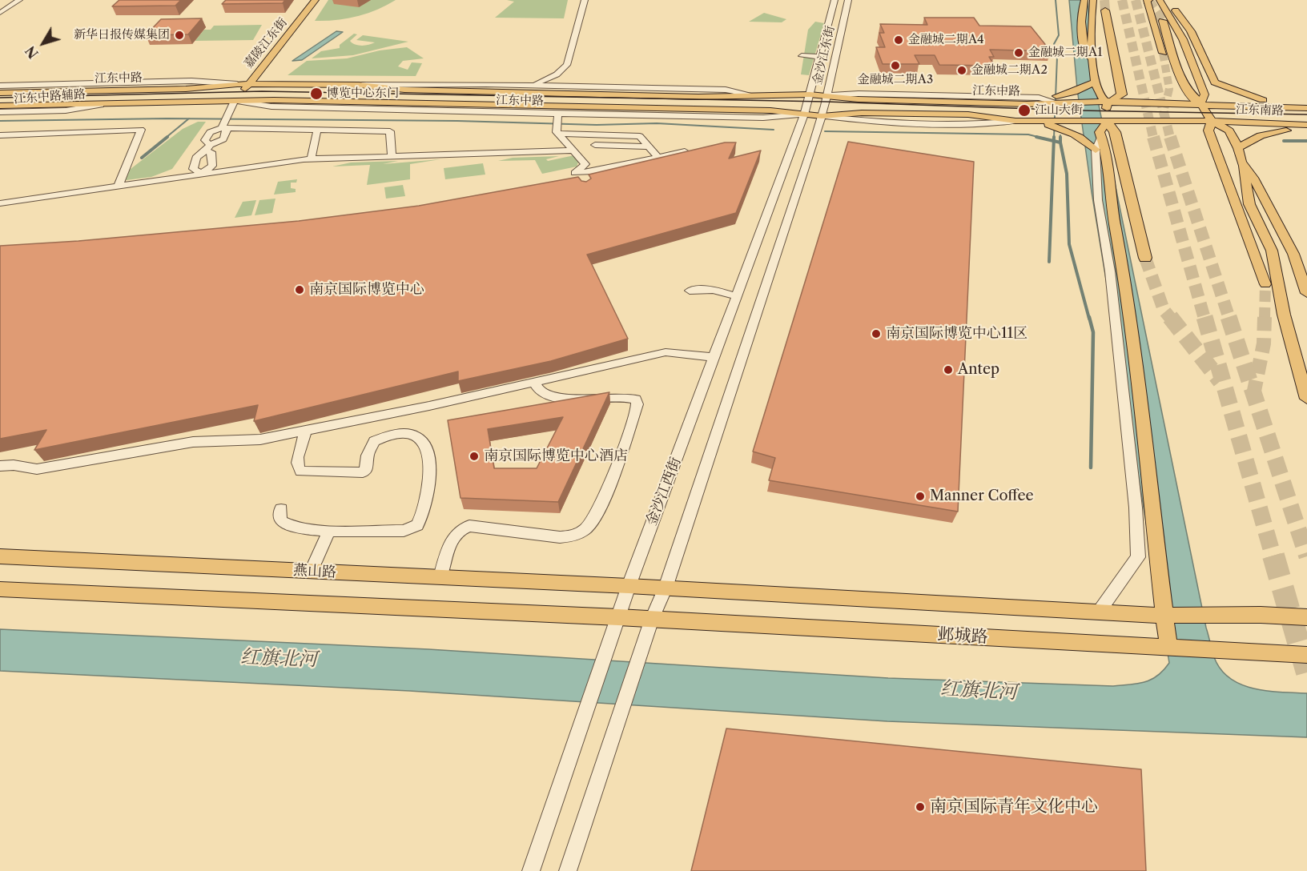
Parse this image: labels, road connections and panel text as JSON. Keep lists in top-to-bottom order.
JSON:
{
  "streets": {
    "main road": [
      "嘉陵江东街",
      "江东中路",
      "江东南路",
      "燕山路",
      "邺城路"
    ],
    "street": ["金沙江东街", "江东中路辅路", "金沙江西街"]
  },
  "crossings": [
    ["嘉陵江东街", "江东中路"],
    ["金沙江东街", "江东中路"],
    ["金沙江东街", "金沙江西街"],
    ["江东中路", "江东中路辅路"],
    ["江东中路", "江东南路"],
    ["江东中路", "金沙江西街"],
    ["金沙江西街", "燕山路"],
    ["金沙江西街", "邺城路"]
  ],
  "water": ["红旗北河"],
  "places": [
    "新华日报传媒集团",
    "金融城二期A4",
    "金融城二期A1",
    "金融城二期A3",
    "金融城二期A2",
    "博览中心东门",
    "江山大街",
    "南京国际博览中心",
    "南京国际博览中心11区",
    "Antep",
    "南京国际博览中心酒店",
    "Manner Coffee",
    "南京国际青年文化中心"
  ],
  "north": "bottom left"
}
